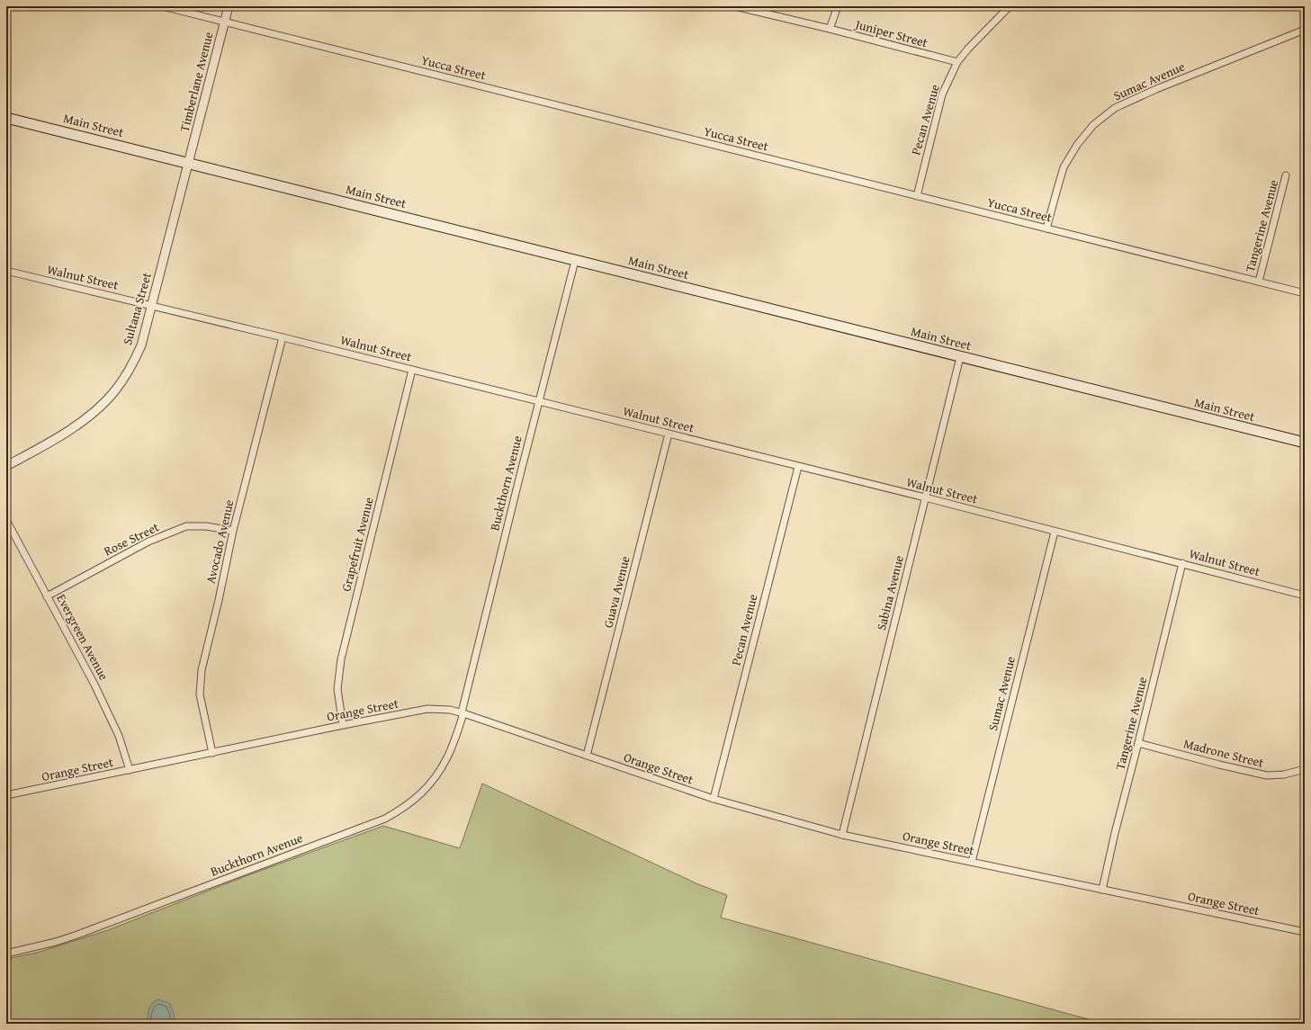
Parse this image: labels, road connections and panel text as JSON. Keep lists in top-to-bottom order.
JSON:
{
  "streets": {
    "main road": ["Main Street"],
    "street": [
      "Juniper Street",
      "Yucca Street",
      "Sumac Avenue",
      "Timberlane Avenue",
      "Pecan Avenue",
      "Tangerine Avenue",
      "Walnut Street",
      "Sultana Street",
      "Buckthorn Avenue",
      "Rose Street",
      "Avocado Avenue",
      "Grapefruit Avenue",
      "Guava Avenue",
      "Sabina Avenue",
      "Evergreen Avenue",
      "Orange Street",
      "Madrone Street"
    ]
  },
  "crossings": [
    ["Juniper Street", "Pecan Avenue"],
    ["Yucca Street", "Sumac Avenue"],
    ["Yucca Street", "Timberlane Avenue"],
    ["Yucca Street", "Pecan Avenue"],
    ["Yucca Street", "Tangerine Avenue"],
    ["Sumac Avenue", "Walnut Street"],
    ["Sumac Avenue", "Orange Street"],
    ["Timberlane Avenue", "Main Street"],
    ["Timberlane Avenue", "Sultana Street"],
    ["Pecan Avenue", "Walnut Street"],
    ["Pecan Avenue", "Orange Street"],
    ["Main Street", "Sultana Street"],
    ["Main Street", "Buckthorn Avenue"],
    ["Main Street", "Sabina Avenue"],
    ["Tangerine Avenue", "Walnut Street"],
    ["Tangerine Avenue", "Orange Street"],
    ["Tangerine Avenue", "Madrone Street"],
    ["Walnut Street", "Sultana Street"],
    ["Walnut Street", "Buckthorn Avenue"],
    ["Walnut Street", "Avocado Avenue"],
    ["Walnut Street", "Grapefruit Avenue"],
    ["Walnut Street", "Guava Avenue"],
    ["Walnut Street", "Sabina Avenue"],
    ["Buckthorn Avenue", "Orange Street"],
    ["Rose Street", "Avocado Avenue"],
    ["Rose Street", "Evergreen Avenue"],
    ["Avocado Avenue", "Orange Street"],
    ["Grapefruit Avenue", "Orange Street"],
    ["Guava Avenue", "Orange Street"],
    ["Sabina Avenue", "Orange Street"],
    ["Evergreen Avenue", "Orange Street"]
  ]
}
